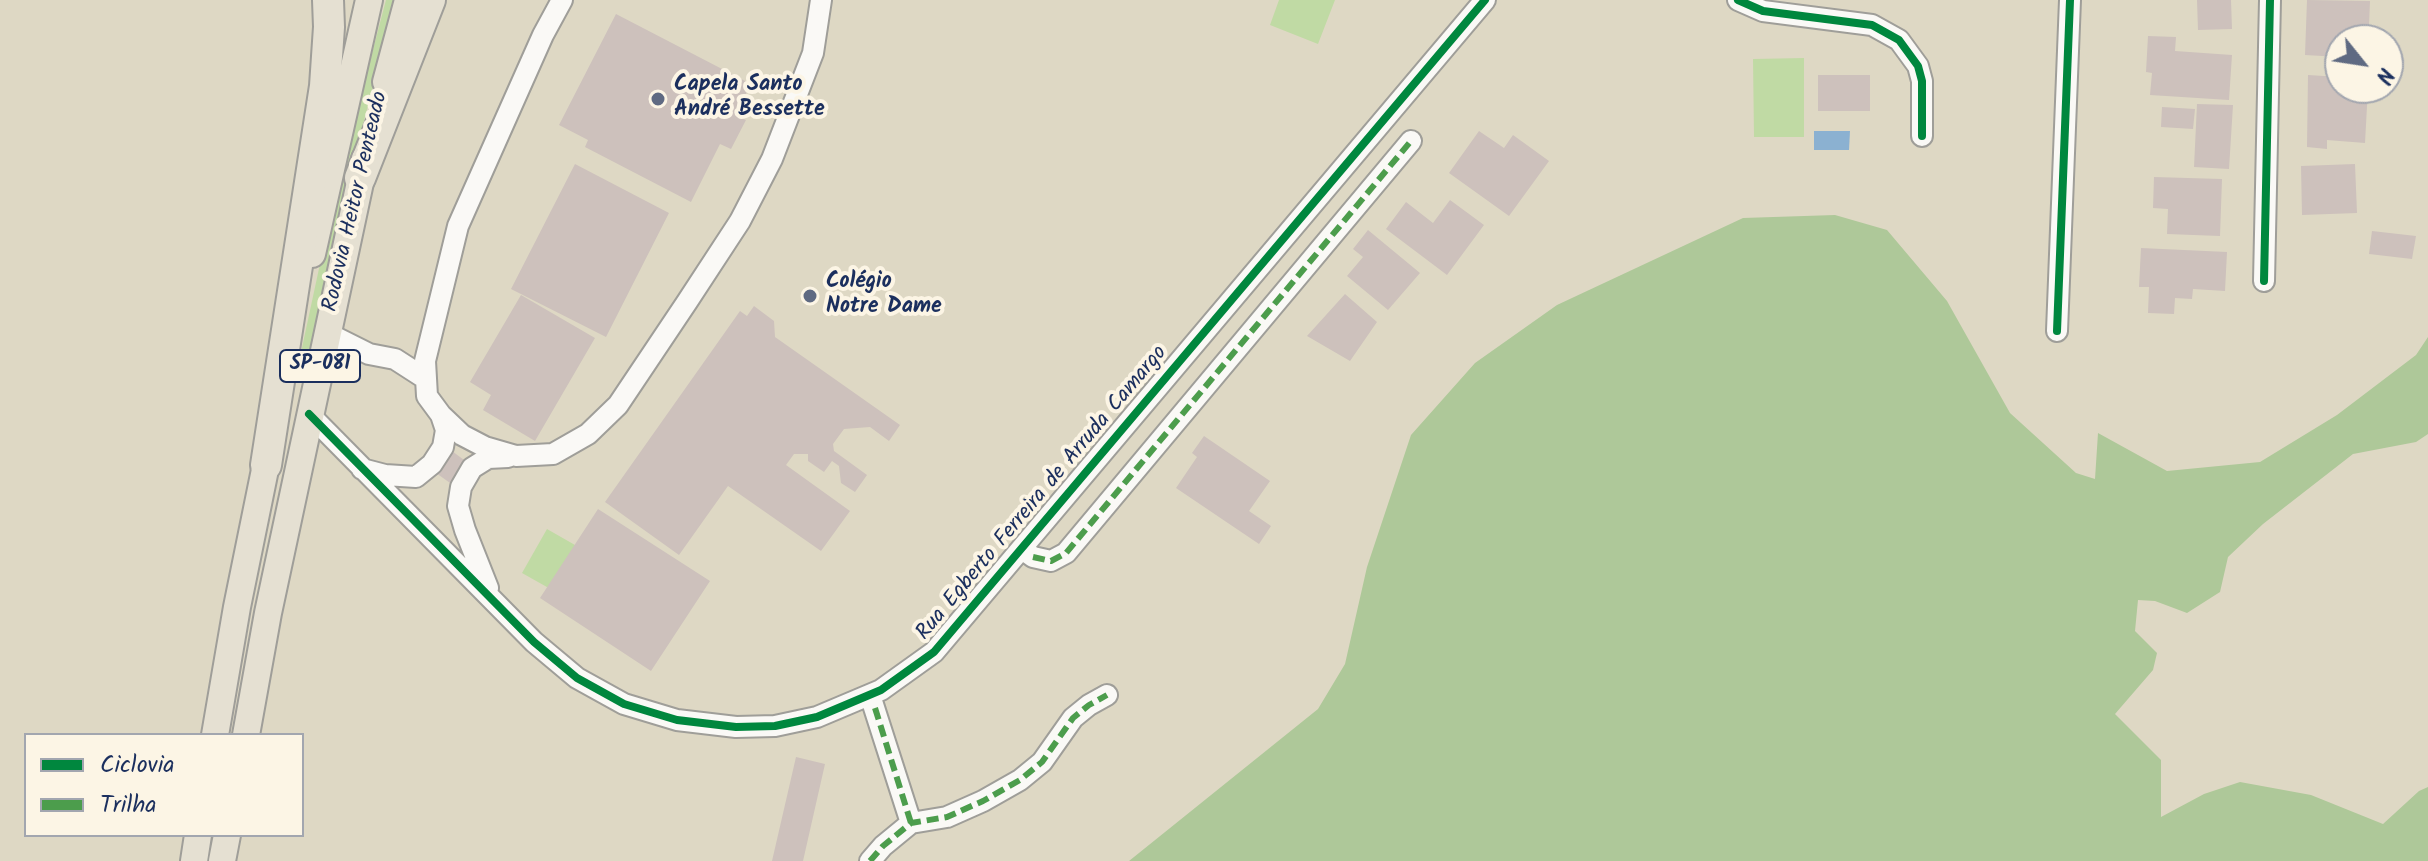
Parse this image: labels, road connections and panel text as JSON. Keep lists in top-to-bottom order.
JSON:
{
  "streets": {
    "main road": ["Rodovia Heitor Penteado", "SP-081"],
    "street": ["Rua Egberto Ferreira de Arruda Camargo"]
  },
  "crossings": [
    ["Rodovia Heitor Penteado", "Rua Egberto Ferreira de Arruda Camargo"]
  ],
  "places": ["Capela Santo André Bessette", "Colégio Notre Dame"],
  "legend": ["Ciclovia", "Trilha"],
  "north": "bottom right"
}
